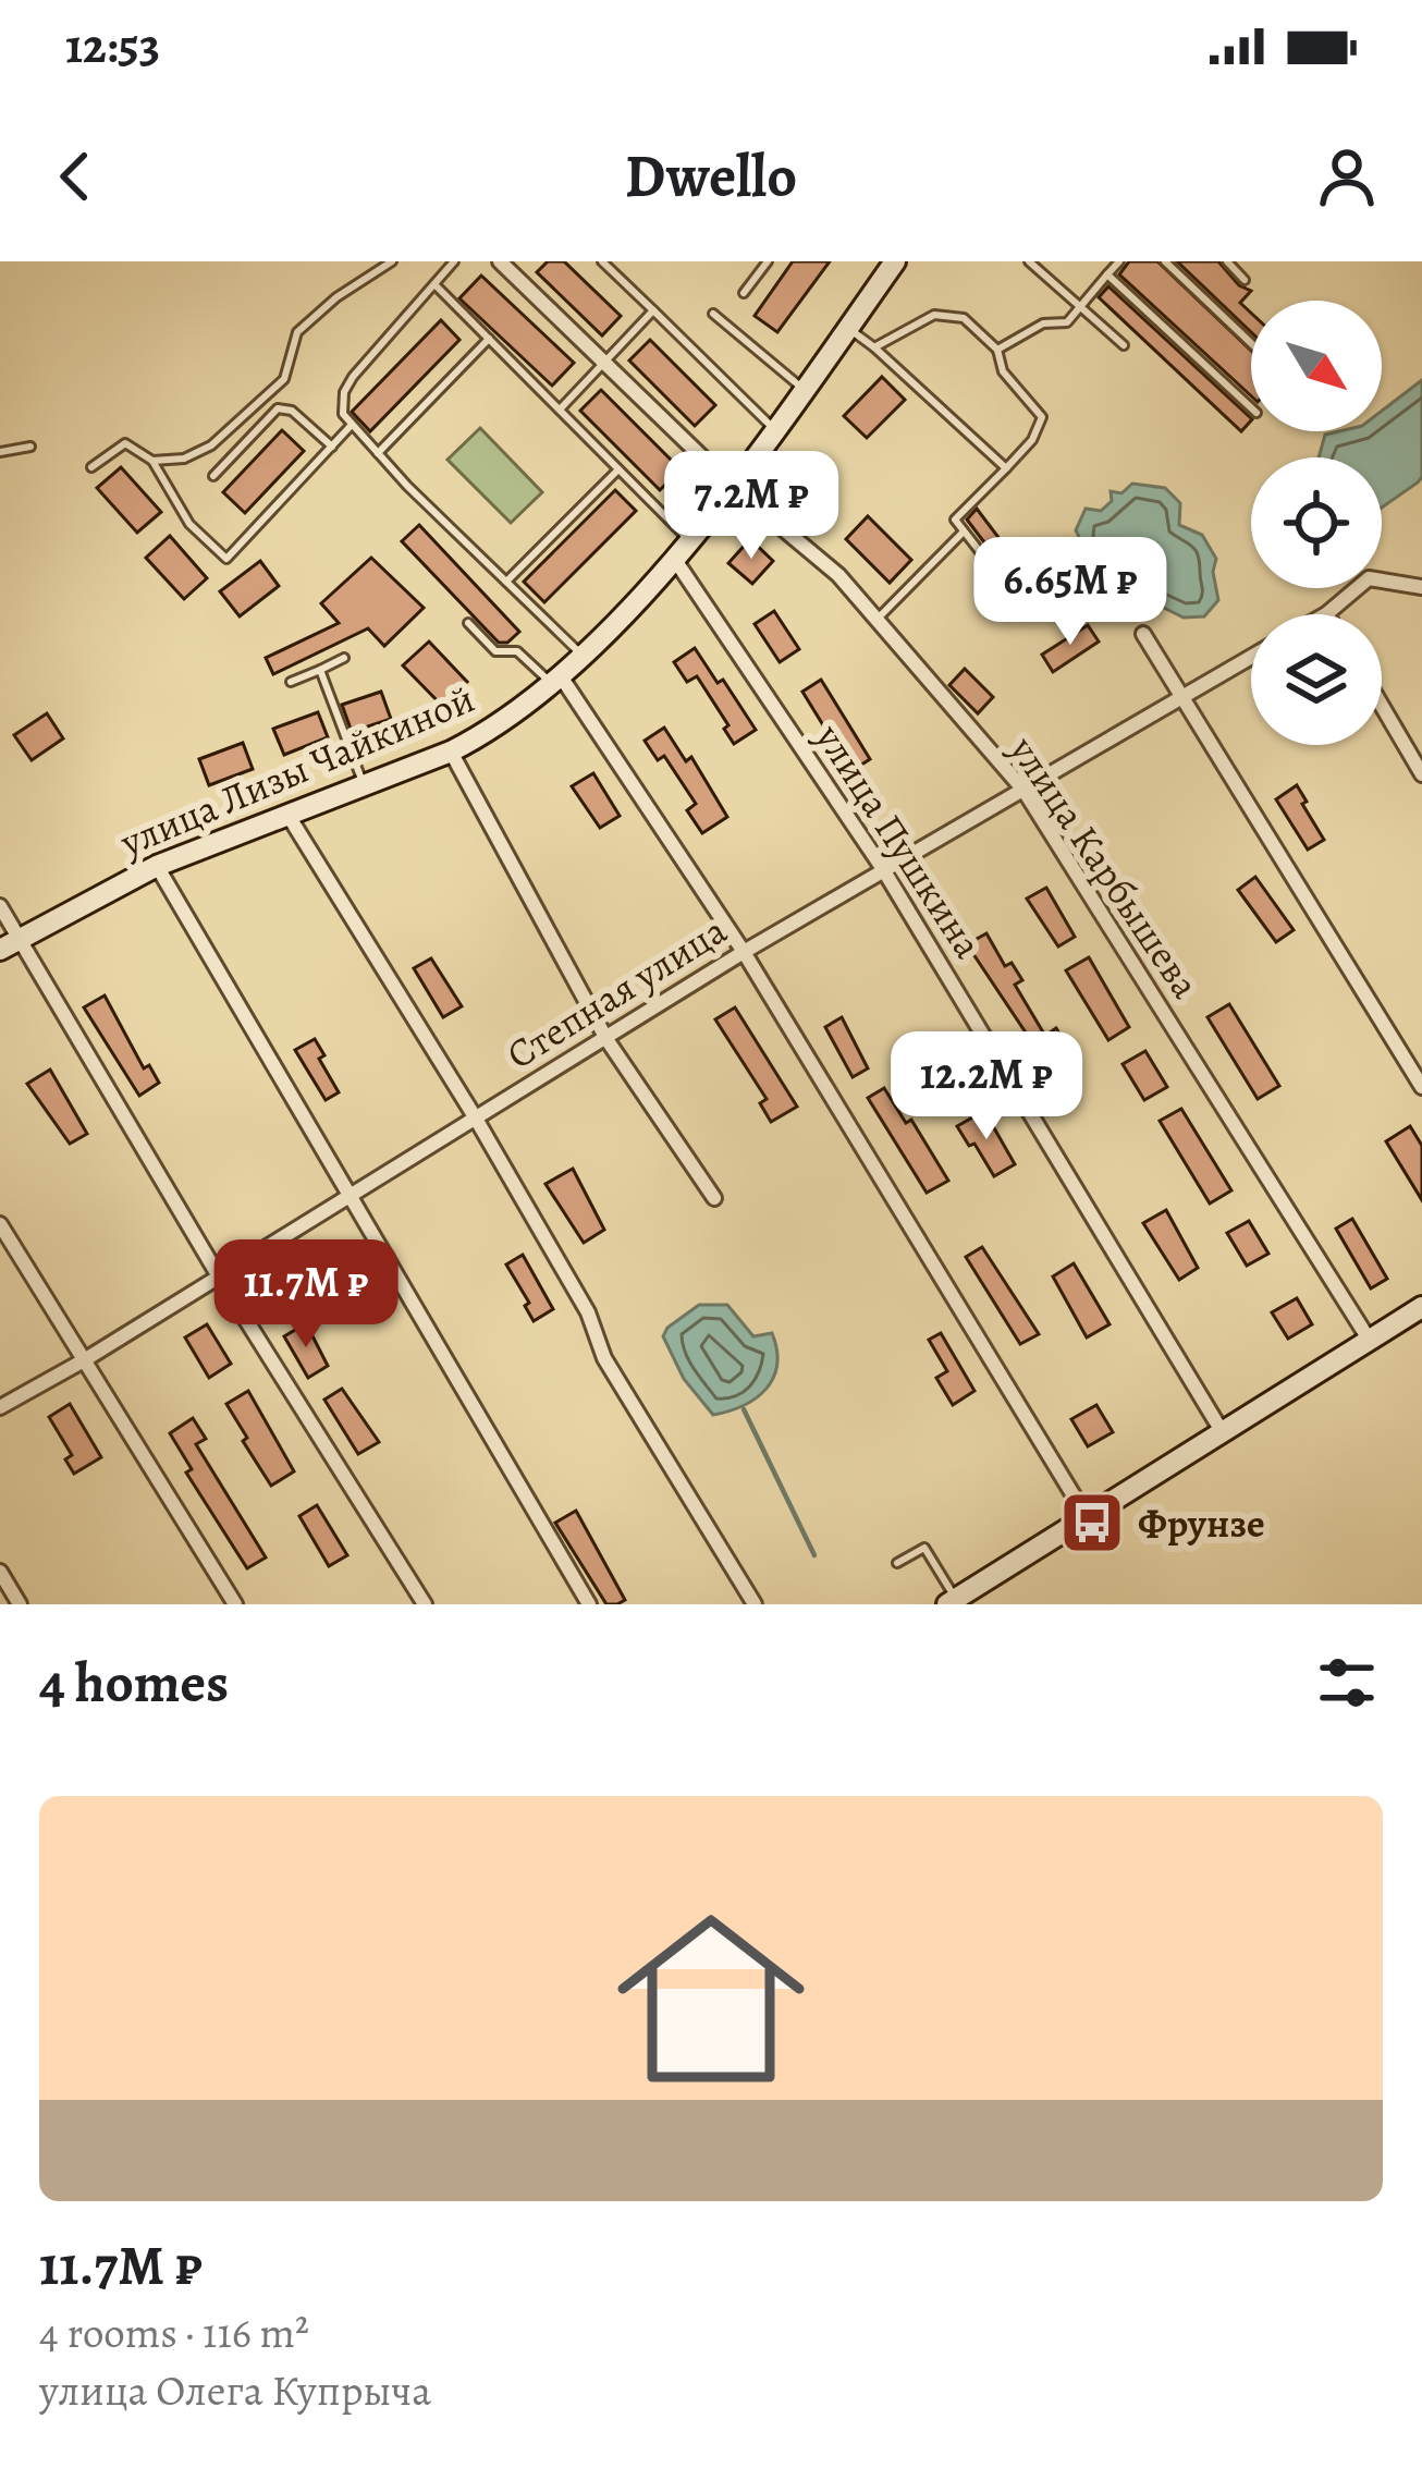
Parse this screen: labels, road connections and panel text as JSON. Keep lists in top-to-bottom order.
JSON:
{
  "streets": {
    "street": [
      "улица Лизы Чайкиной",
      "улица Пушкина",
      "улица Карбышева",
      "Степная улица"
    ]
  },
  "crossings": [
    ["улица Лизы Чайкиной", "улица Пушкина"],
    ["улица Лизы Чайкиной", "улица Карбышева"],
    ["улица Пушкина", "Степная улица"],
    ["улица Карбышева", "Степная улица"]
  ],
  "places": {
    "bus stop": ["Фрунзе"]
  },
  "north": "bottom right",
  "page": {
    "status": "12:53",
    "header": "Dwello",
    "price": [
      "7.2M ₽",
      "6.65M ₽",
      "12.2M ₽",
      "11.7M ₽"
    ],
    "heading": "4 homes",
    "list": [
      {
        "name": "11.7M ₽",
        "note": "4 rooms · 116 m² · улица Олега Купрыча"
      }
    ]
  }
}
